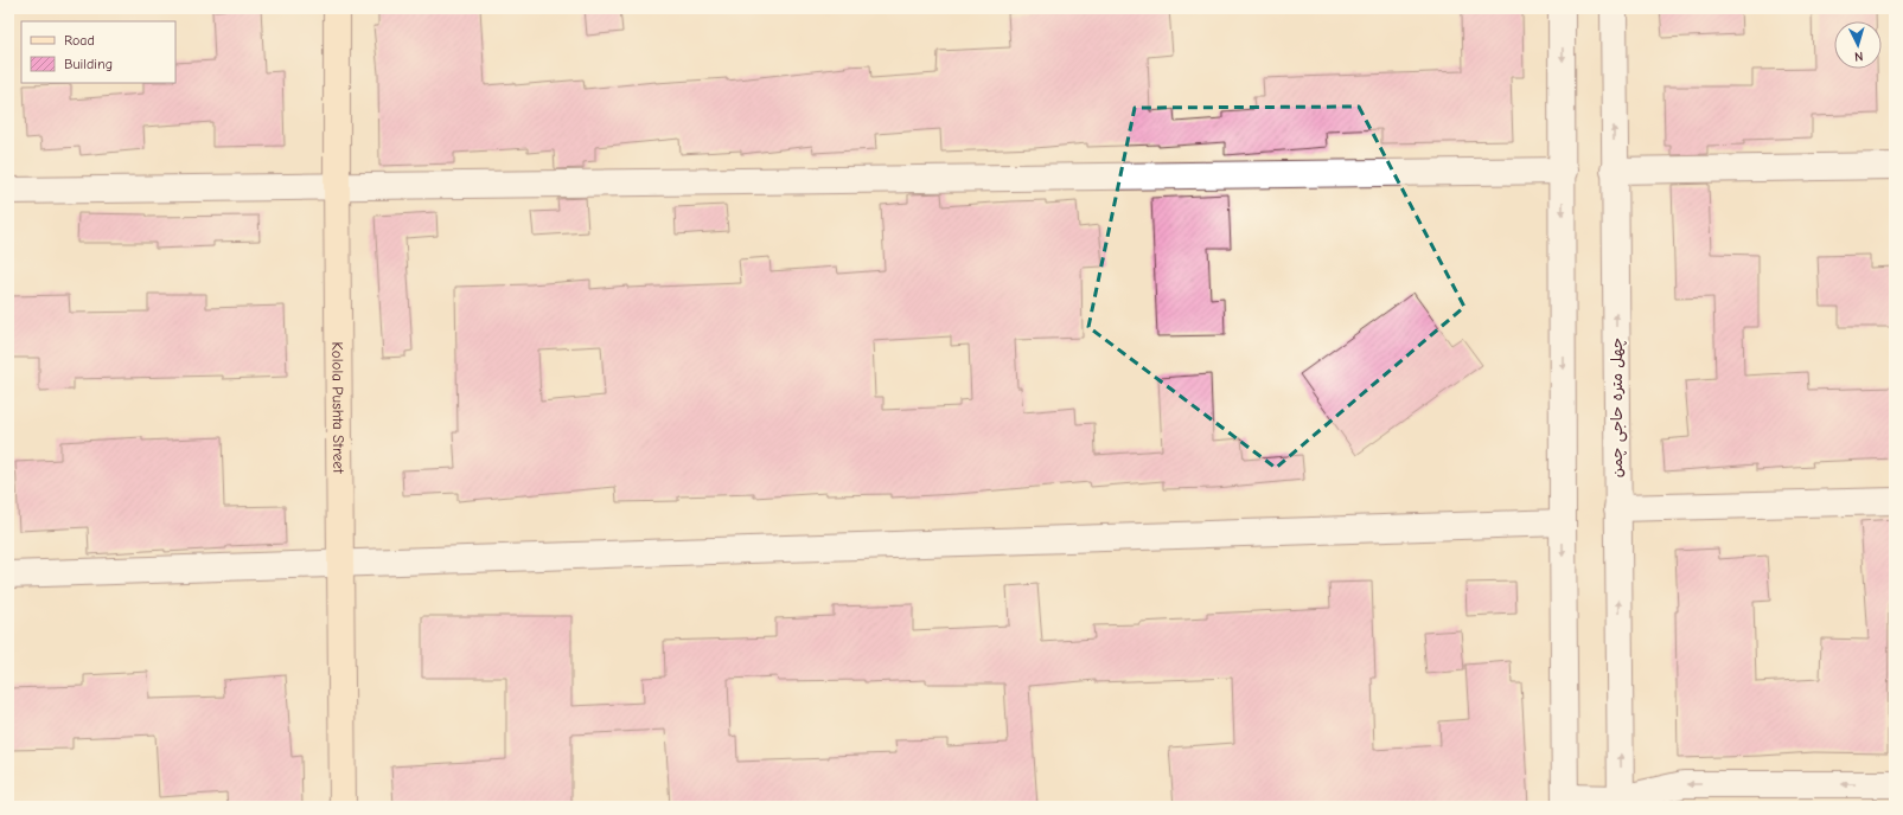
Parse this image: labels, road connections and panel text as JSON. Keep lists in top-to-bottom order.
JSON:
{
  "streets": {
    "main road": ["Kolola Pushta Street"],
    "street": ["چهل متره حاجی چمن"]
  },
  "legend": ["Road", "Building"],
  "north": "bottom"
}
